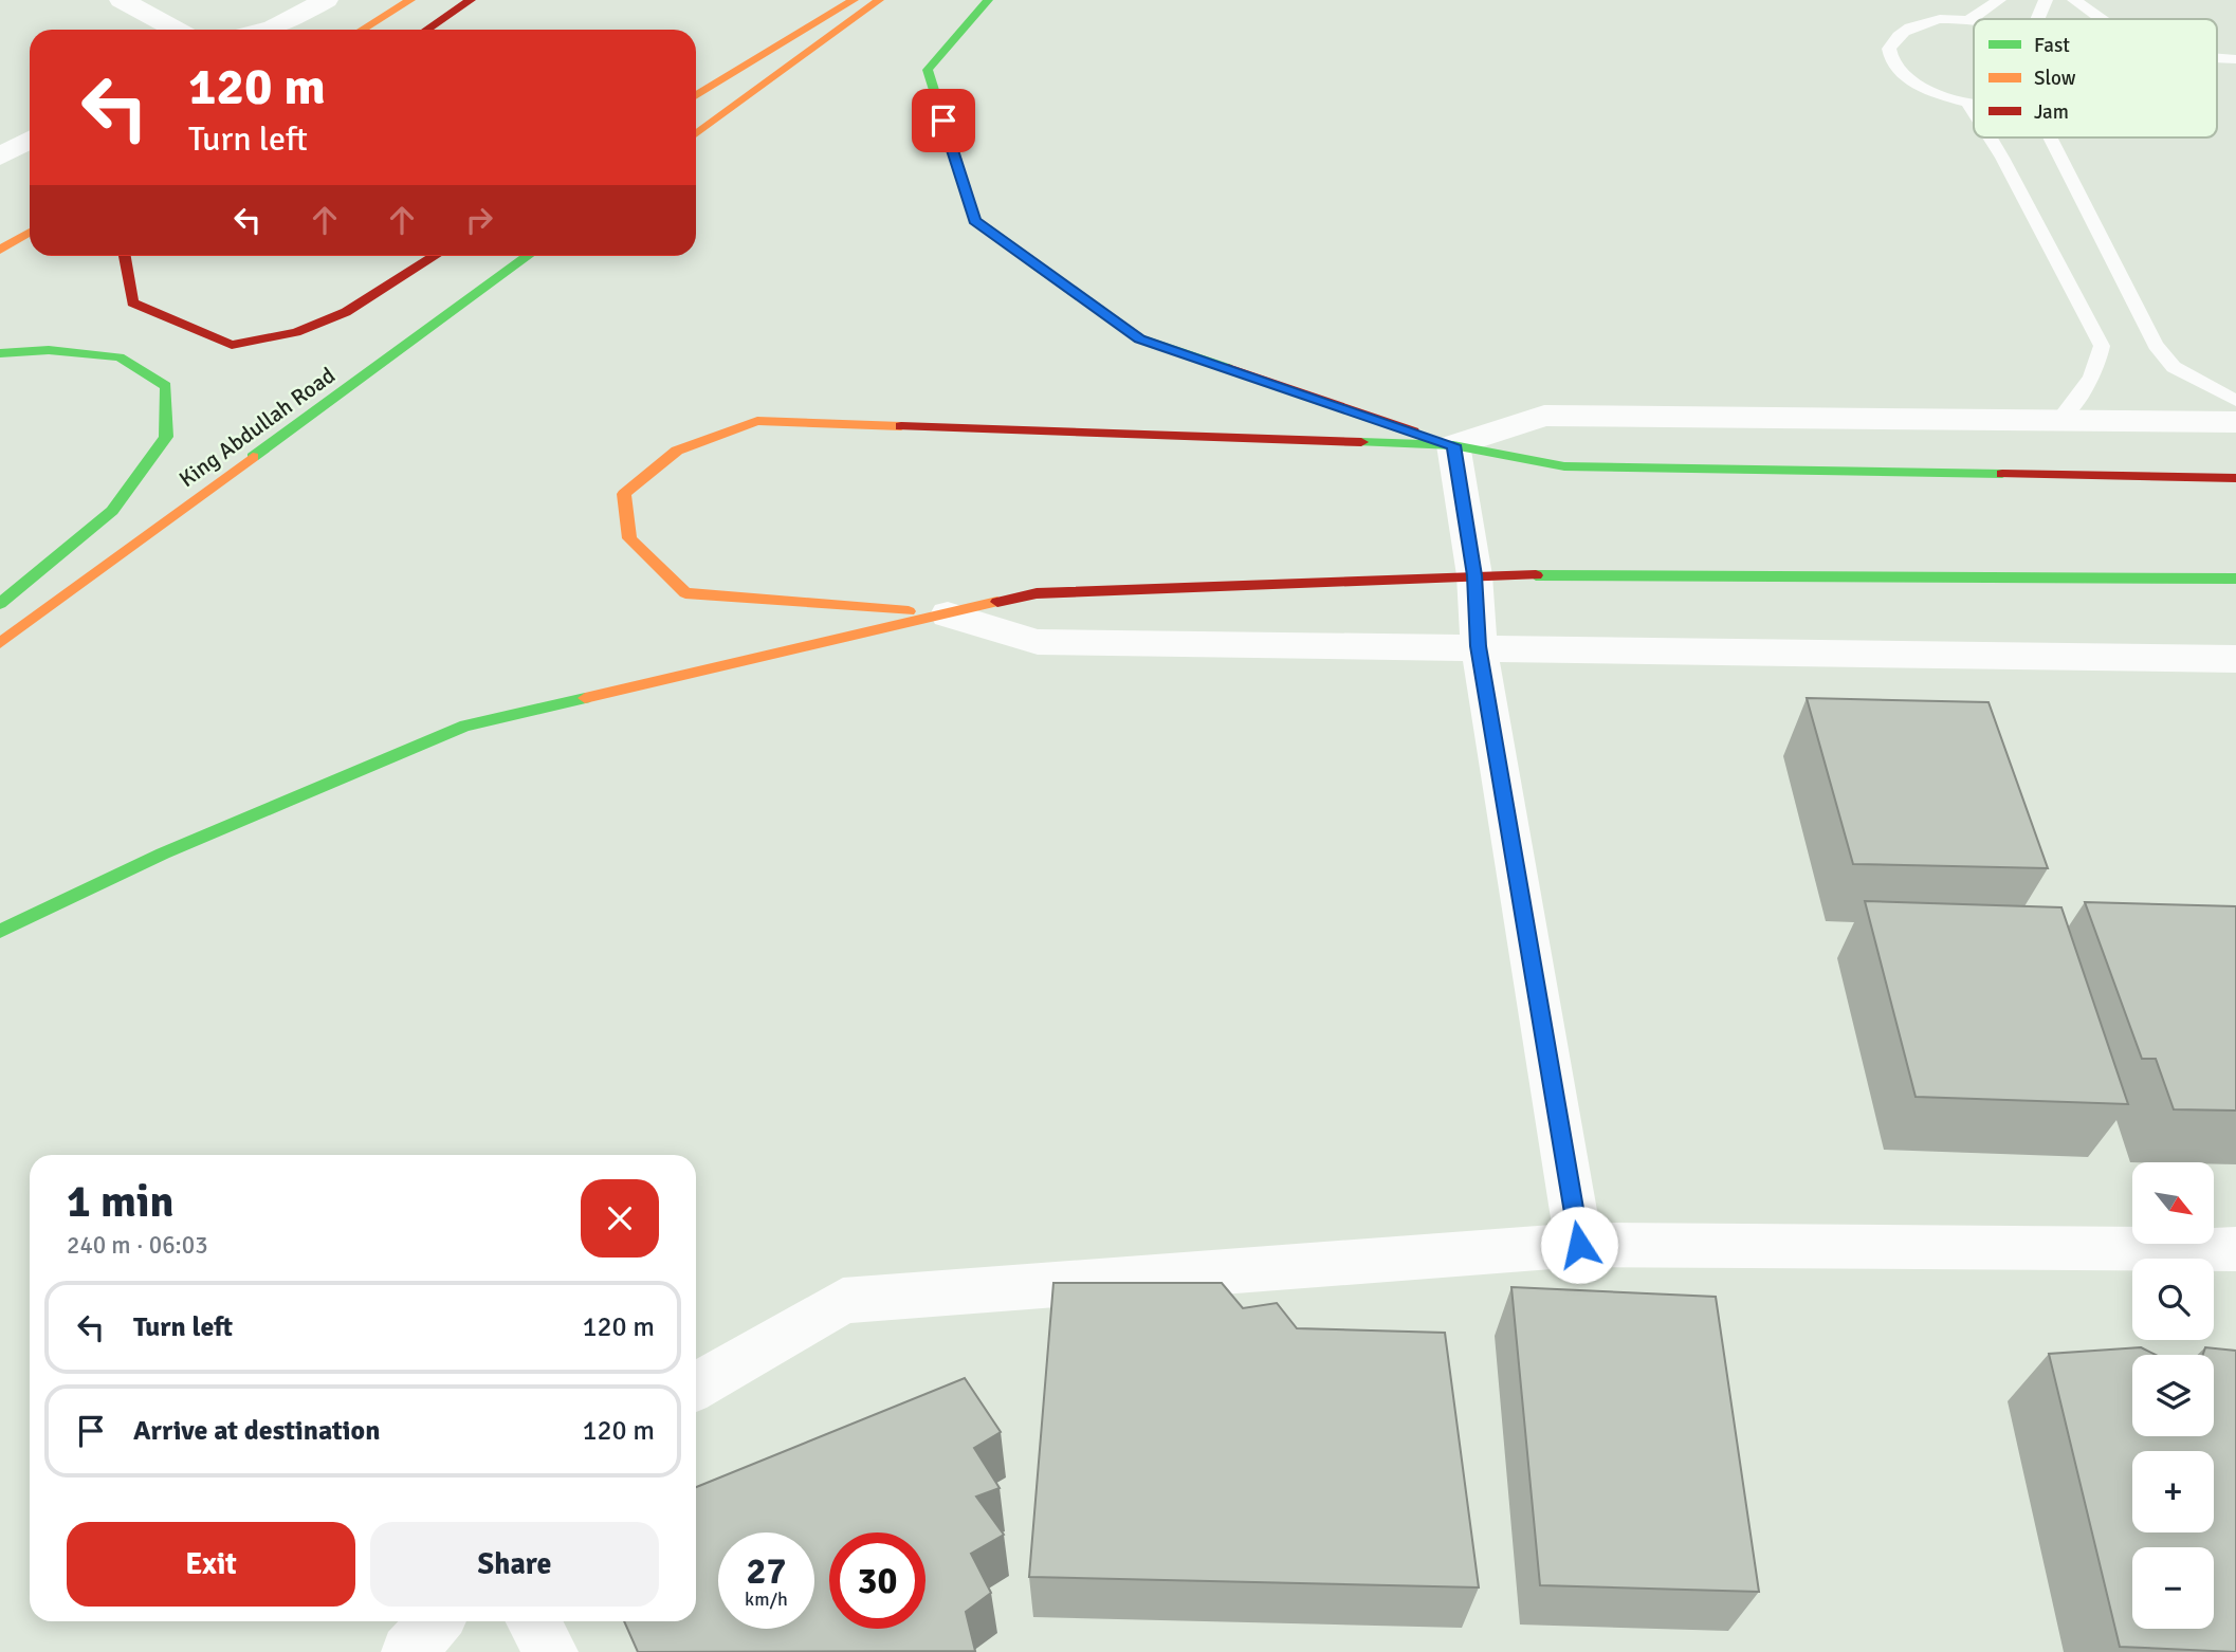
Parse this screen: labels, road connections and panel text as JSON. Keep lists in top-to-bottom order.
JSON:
{
  "streets": {
    "main road": ["King Abdullah Road"]
  },
  "legend": ["Fast", "Slow", "Jam"],
  "north": "bottom right",
  "page": {
    "turn": ["120 m", "Turn left"],
    "heading": ["1 min", "240 m · 06:03"],
    "map_buttons": ["+", "−"],
    "list": [
      {
        "name": "Turn left",
        "value": "120 m"
      },
      {
        "name": "Arrive at destination",
        "value": "120 m"
      }
    ],
    "buttons": ["Exit", "Share"],
    "speed": "27 km/h",
    "limit": "30"
  }
}
